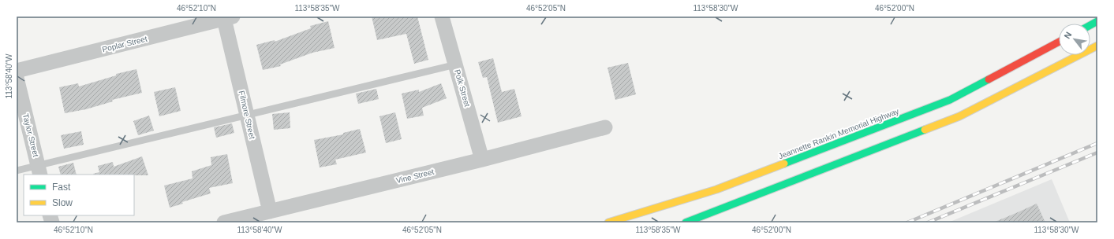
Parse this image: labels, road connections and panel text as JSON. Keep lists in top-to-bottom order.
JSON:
{
  "streets": {
    "highway": ["Jeannette Rankin Memorial Highway"],
    "street": [
      "Poplar Street",
      "Polk Street",
      "Filmore Street",
      "Taylor Street",
      "Vine Street"
    ]
  },
  "crossings": [
    ["Poplar Street", "Filmore Street"],
    ["Polk Street", "Vine Street"],
    ["Filmore Street", "Vine Street"]
  ],
  "legend": ["Fast", "Slow"],
  "north": "top left",
  "coordinates": [
    "46°52'10\"N",
    "113°58'35\"W",
    "46°52'05\"N",
    "113°58'30\"W",
    "46°52'00\"N",
    "113°58'40\"W"
  ]
}
